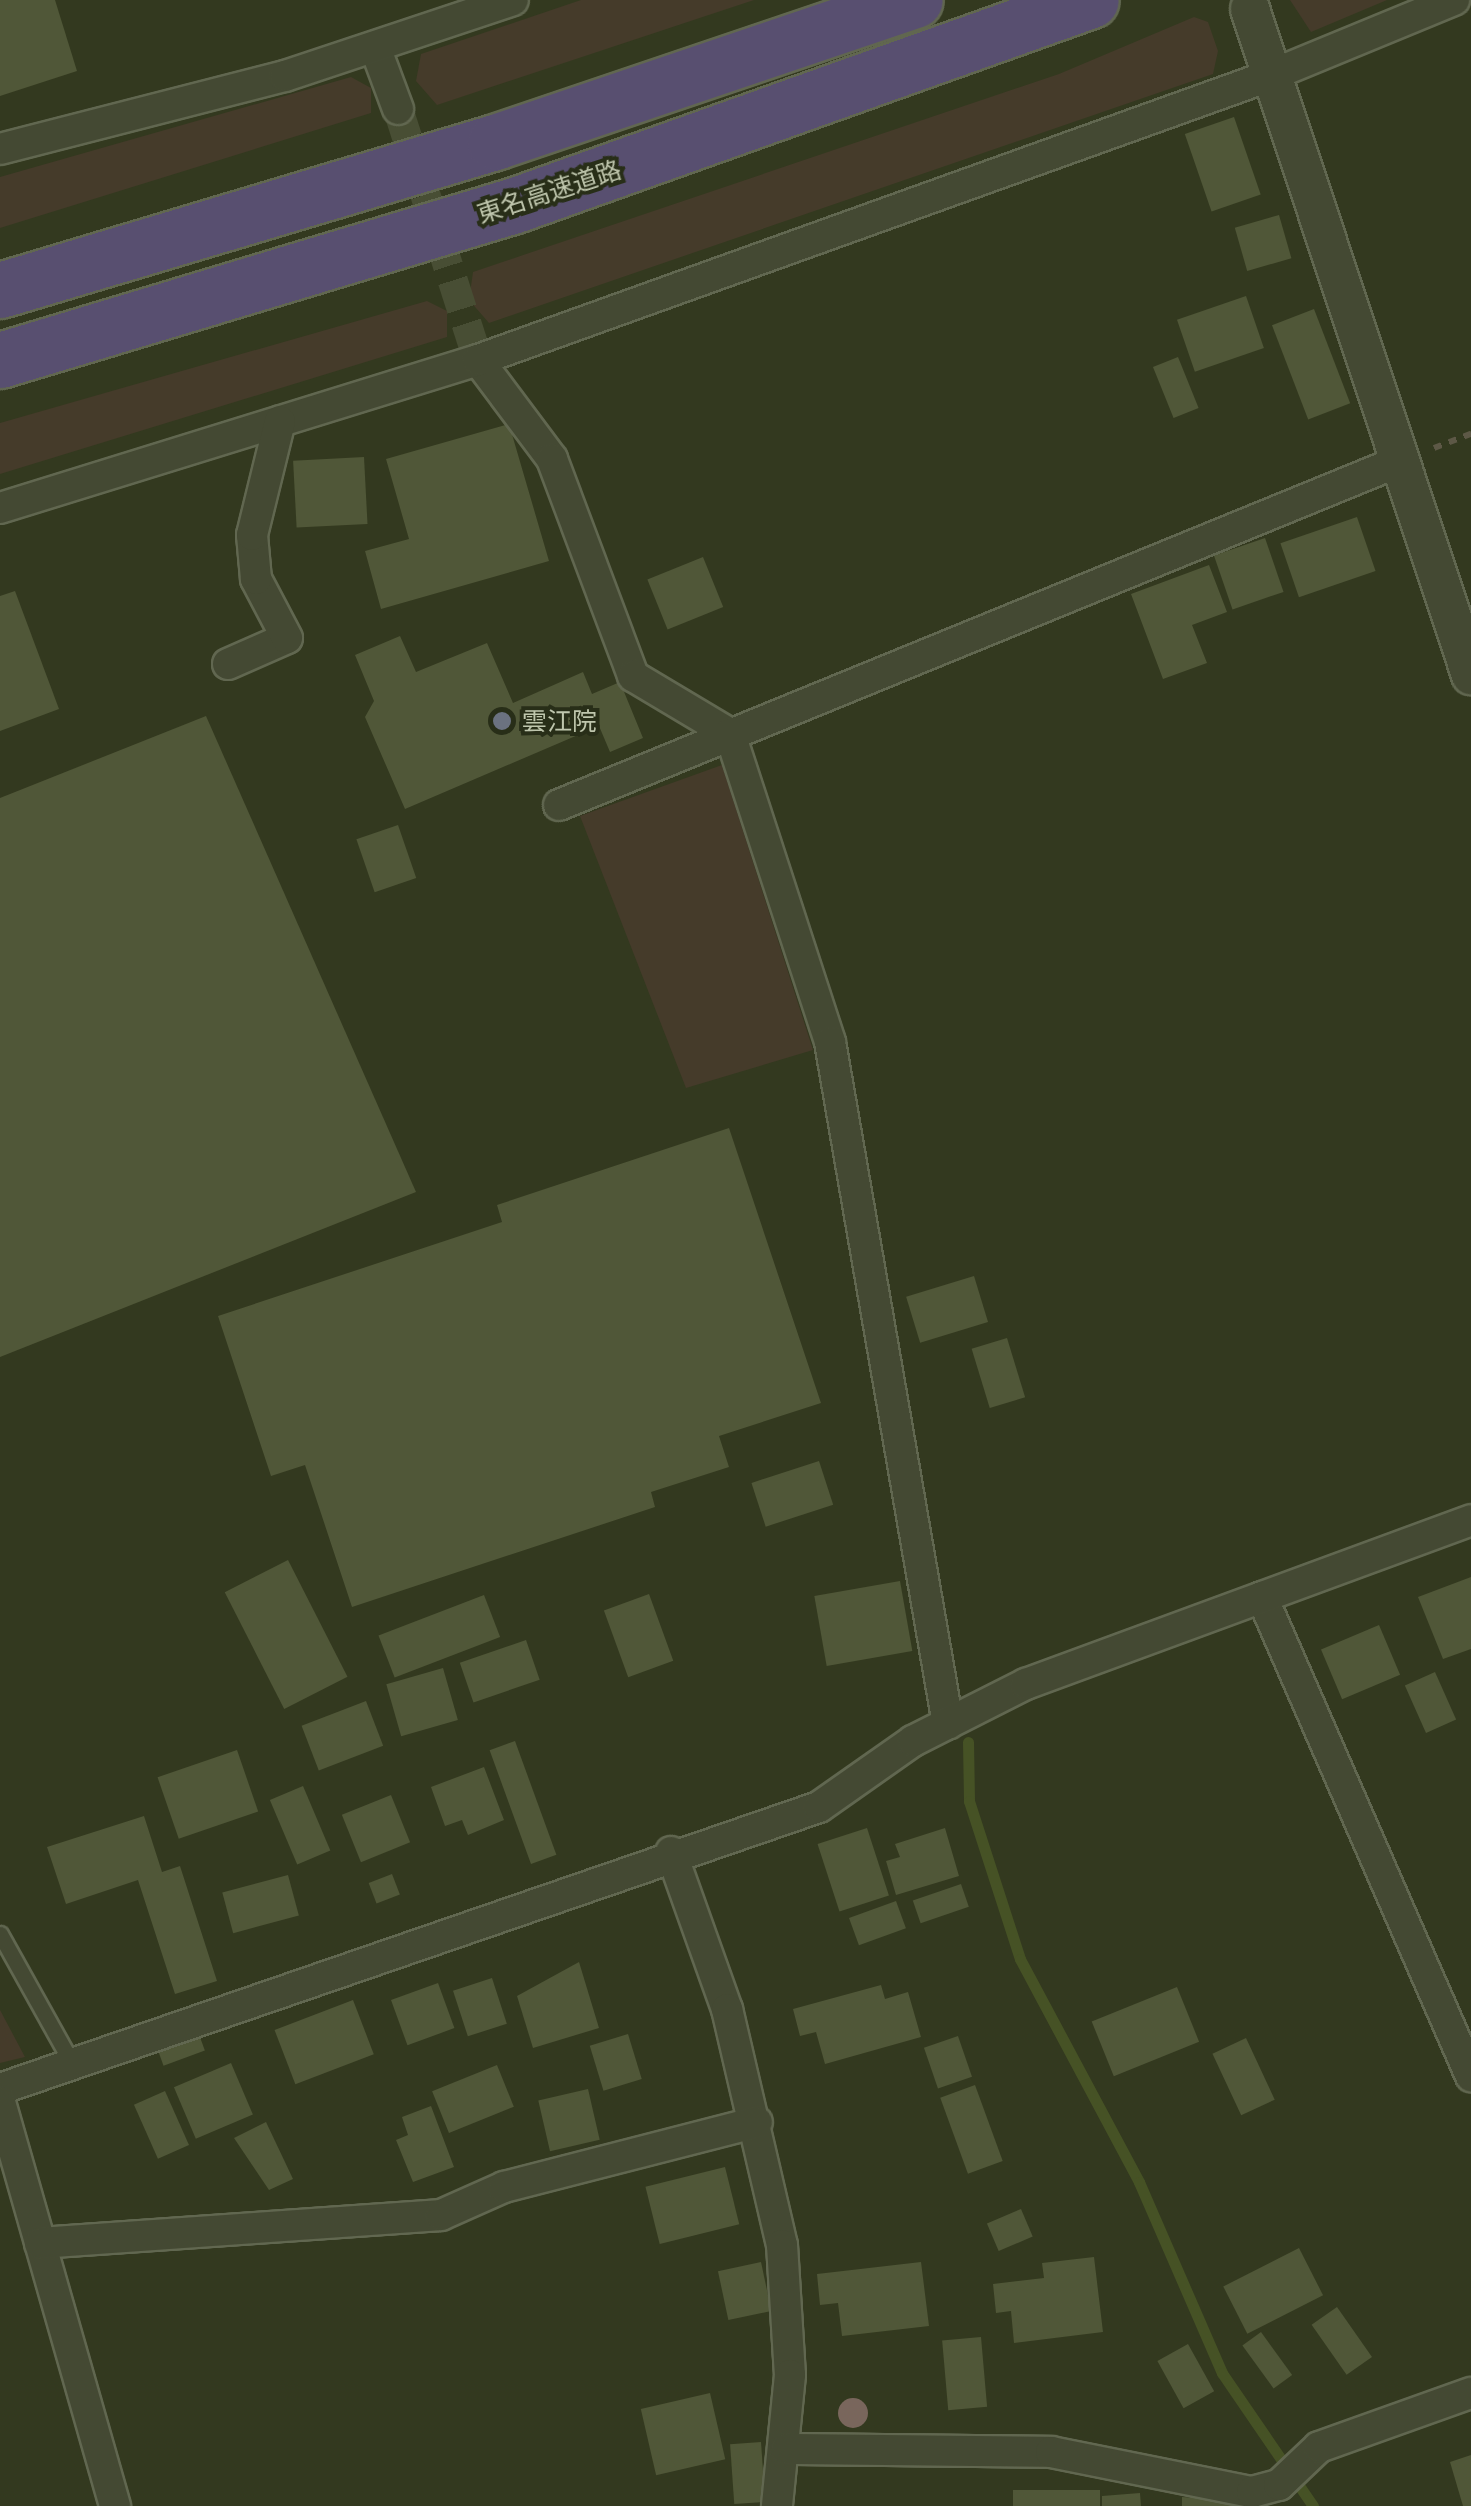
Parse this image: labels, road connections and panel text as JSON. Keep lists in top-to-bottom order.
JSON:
{
  "streets": {
    "highway": ["東名高速道路"]
  },
  "places": ["雲江院"]
}
